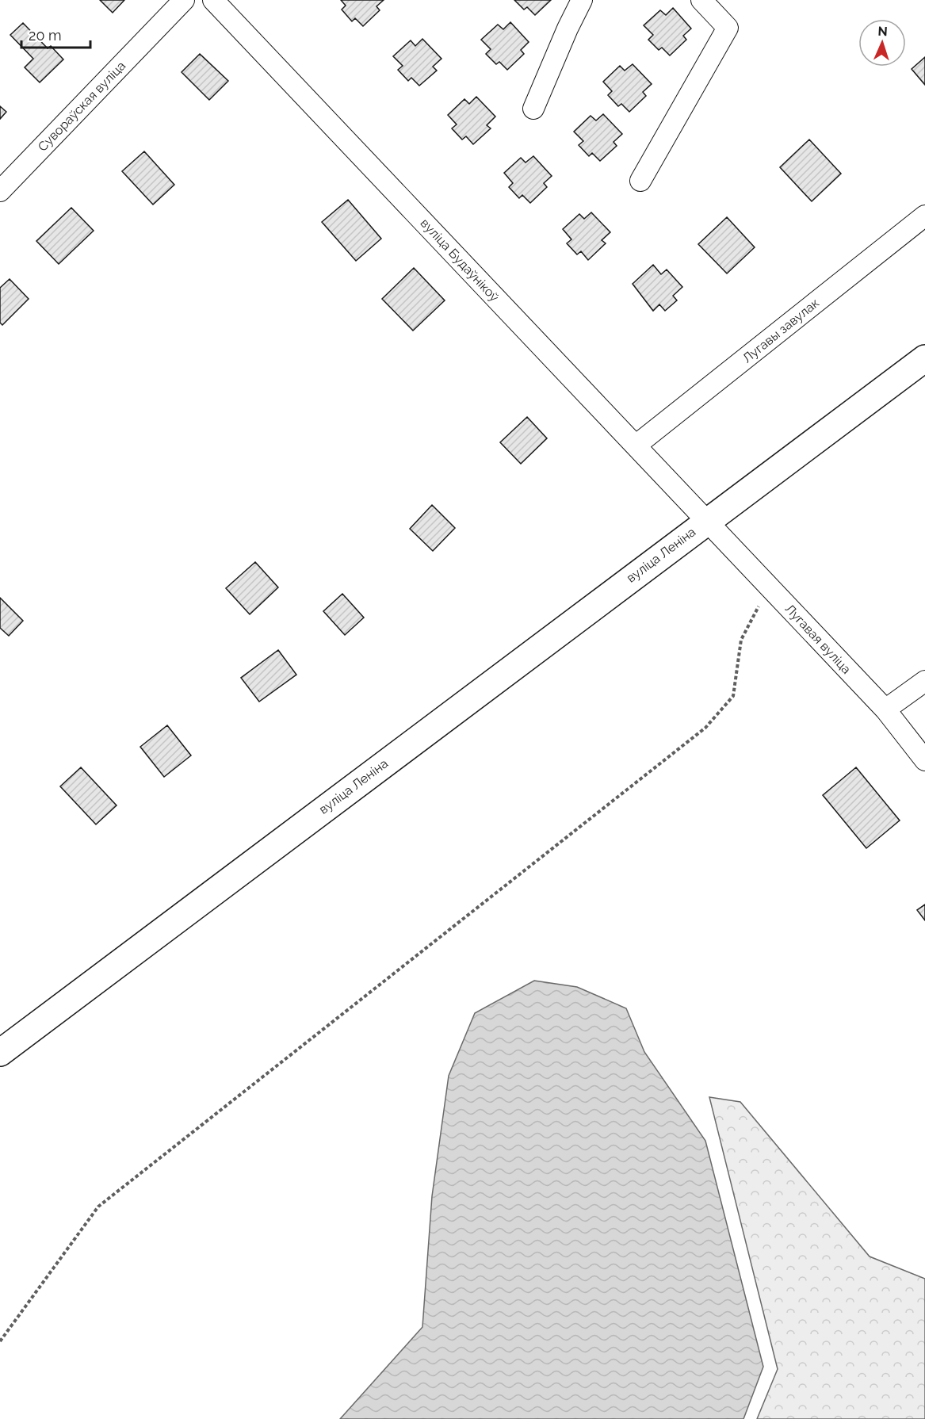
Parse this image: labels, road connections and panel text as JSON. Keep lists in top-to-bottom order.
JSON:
{
  "streets": {
    "main road": ["вуліца Леніна"],
    "street": [
      "Сувораўская вуліца",
      "вуліца Будаўнікоў",
      "Лугавы завулак",
      "Лугавая вуліца"
    ]
  },
  "crossings": [
    ["вуліца Будаўнікоў", "Лугавы завулак"],
    ["вуліца Будаўнікоў", "вуліца Леніна"],
    ["вуліца Будаўнікоў", "Лугавая вуліца"],
    ["вуліца Леніна", "Лугавая вуліца"]
  ],
  "scale_bar": "20 m",
  "north": "top"
}
